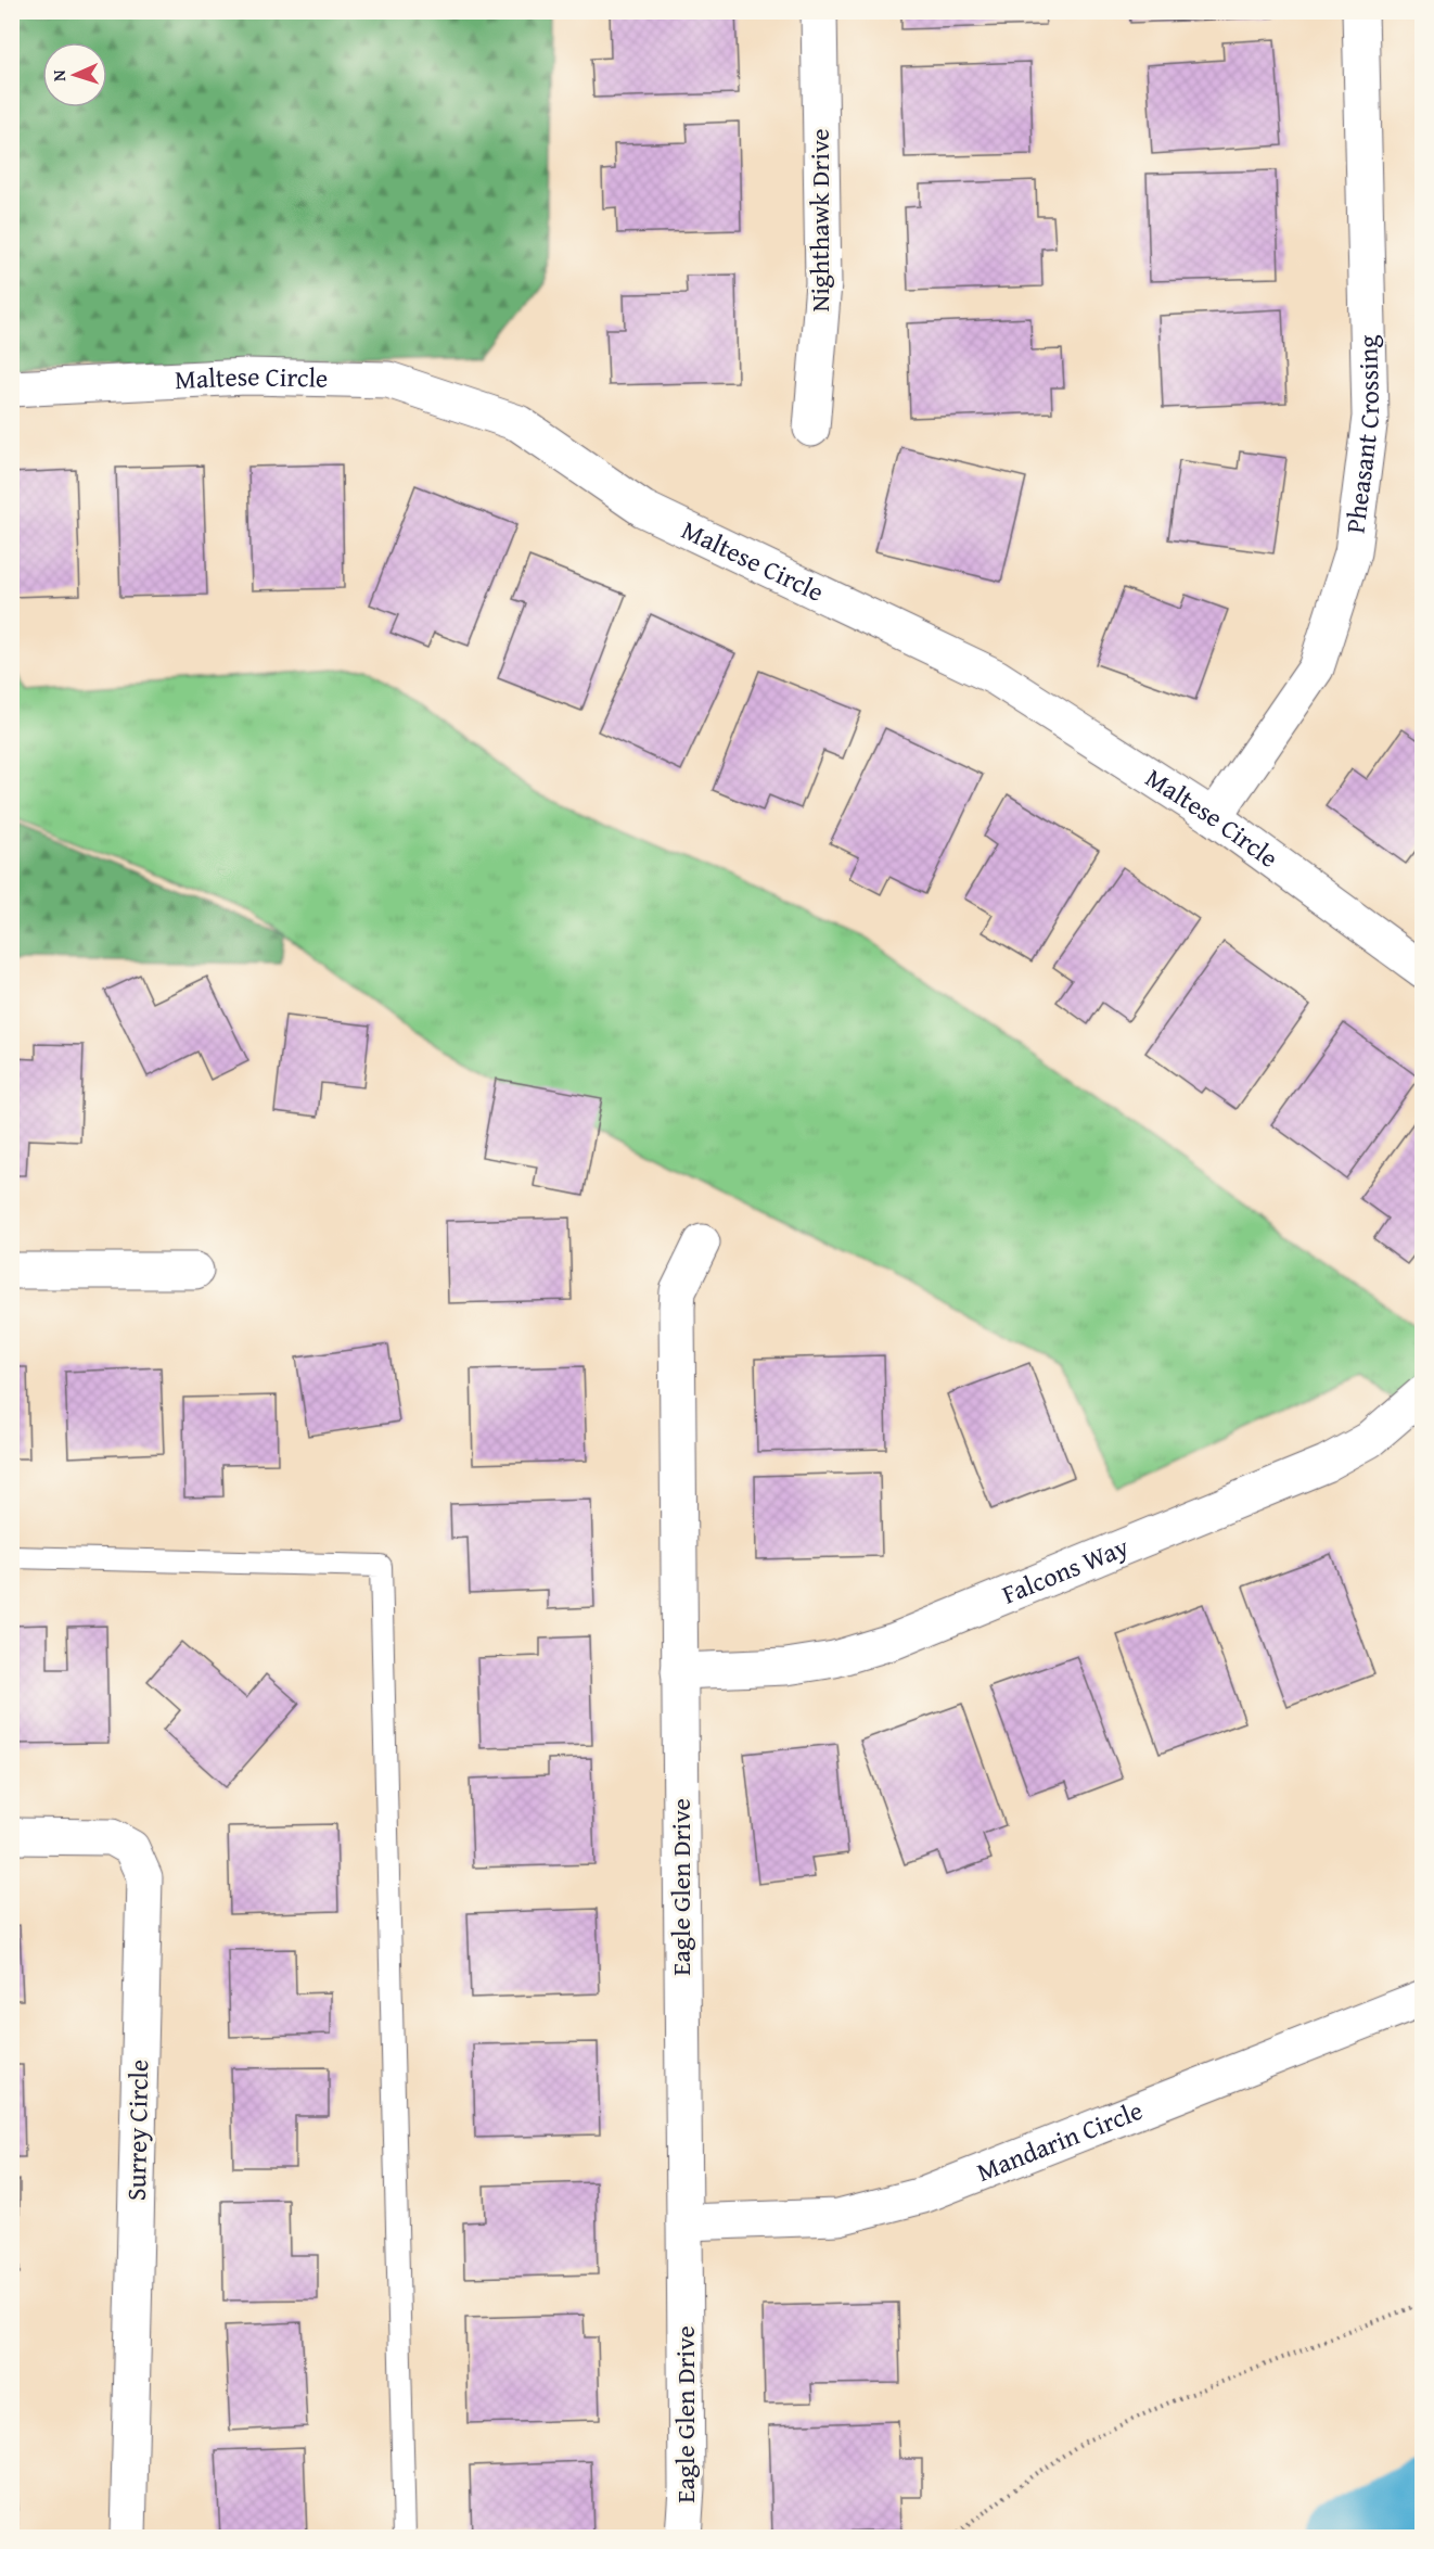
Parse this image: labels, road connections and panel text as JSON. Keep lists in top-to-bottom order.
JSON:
{
  "streets": {
    "street": [
      "Nighthawk Drive",
      "Maltese Circle",
      "Pheasant Crossing",
      "Falcons Way",
      "Eagle Glen Drive",
      "Surrey Circle",
      "Mandarin Circle"
    ]
  },
  "crossings": [
    ["Maltese Circle", "Pheasant Crossing"],
    ["Falcons Way", "Eagle Glen Drive"],
    ["Eagle Glen Drive", "Mandarin Circle"]
  ],
  "north": "left"
}
